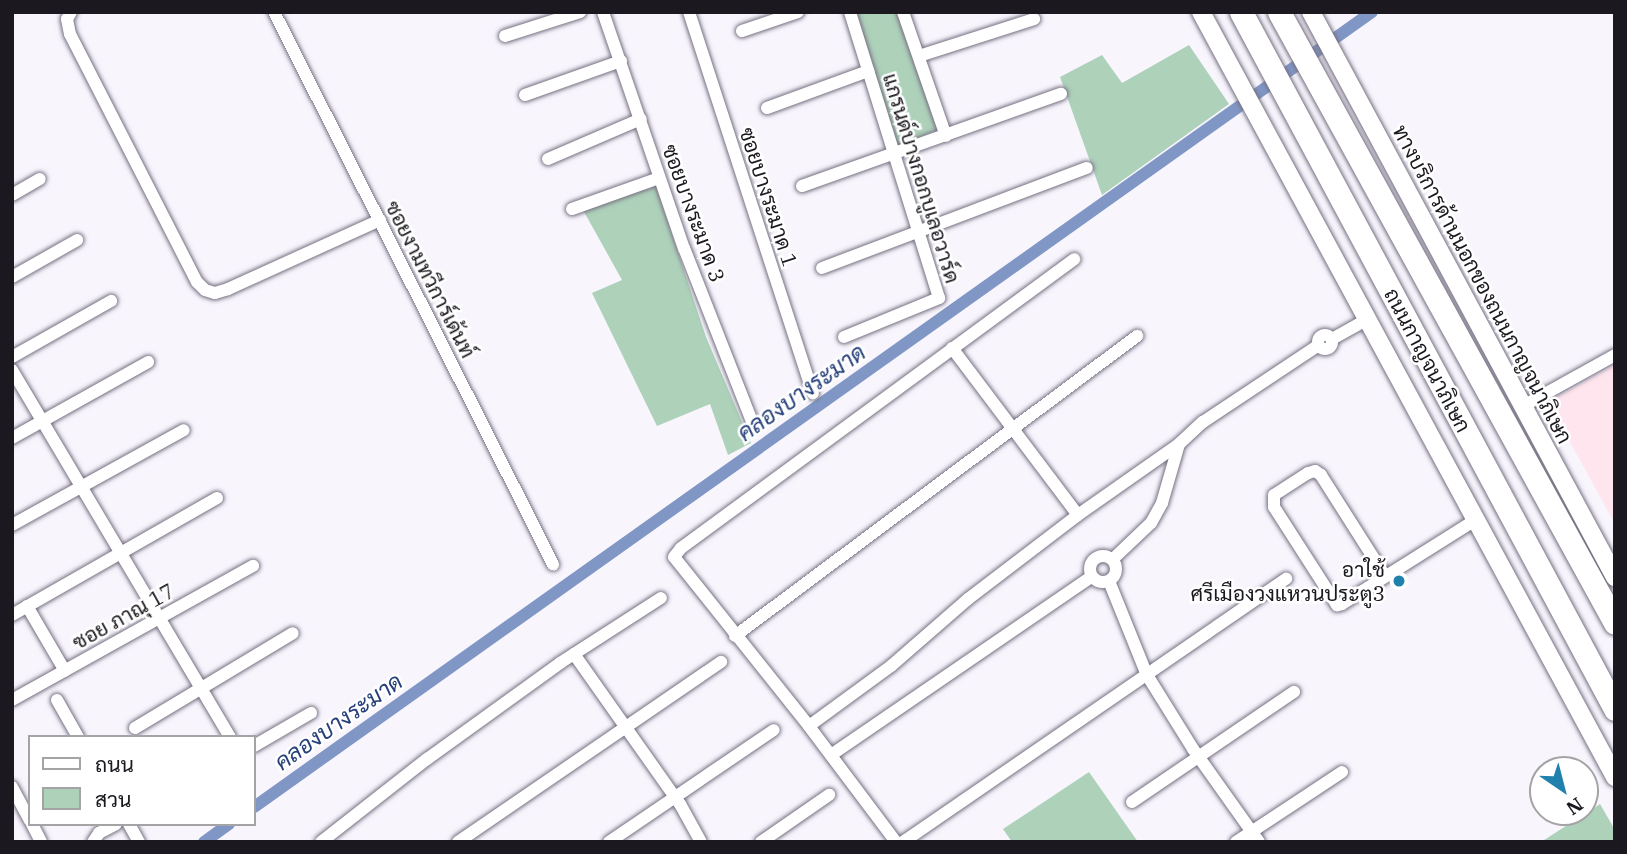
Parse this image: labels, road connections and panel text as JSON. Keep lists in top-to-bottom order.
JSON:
{
  "streets": {
    "highway": ["ถนนกาญจนาภิเษก"],
    "main road": ["ทางบริการด้านนอกของถนนกาญจนาภิเษก"],
    "street": [
      "แกรนด์บางกอกบูเลอวาร์ด",
      "ซอยบางระมาด 1",
      "ซอยบางระมาด 3",
      "ซอยงามทวีการ์เด้นท์",
      "ซอย ภาณุ 17"
    ]
  },
  "water": ["คลองบางระมาด"],
  "places": ["อาใช้ ศรีเมืองวงแหวนประตู3"],
  "legend": ["ถนน", "สวน"],
  "north": "bottom right"
}
